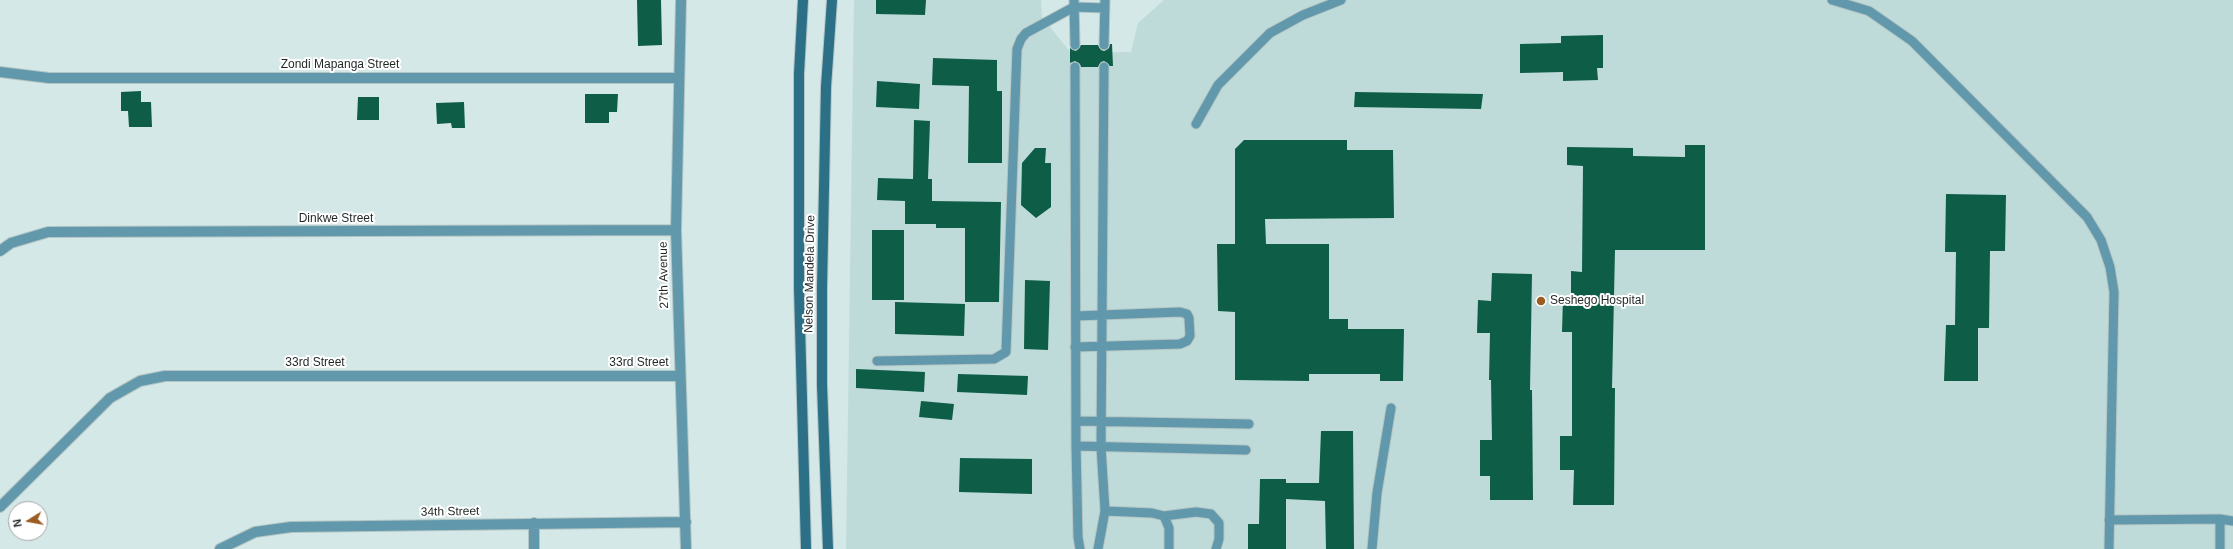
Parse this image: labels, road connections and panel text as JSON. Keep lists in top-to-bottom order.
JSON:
{
  "streets": {
    "main road": ["Nelson Mandela Drive"],
    "street": [
      "Zondi Mapanga Street",
      "Dinkwe Street",
      "27th Avenue",
      "33rd Street",
      "34th Street"
    ]
  },
  "crossings": [
    ["Zondi Mapanga Street", "27th Avenue"],
    ["Dinkwe Street", "27th Avenue"],
    ["27th Avenue", "33rd Street"],
    ["27th Avenue", "34th Street"]
  ],
  "places": ["Seshego Hospital"],
  "north": "left"
}
